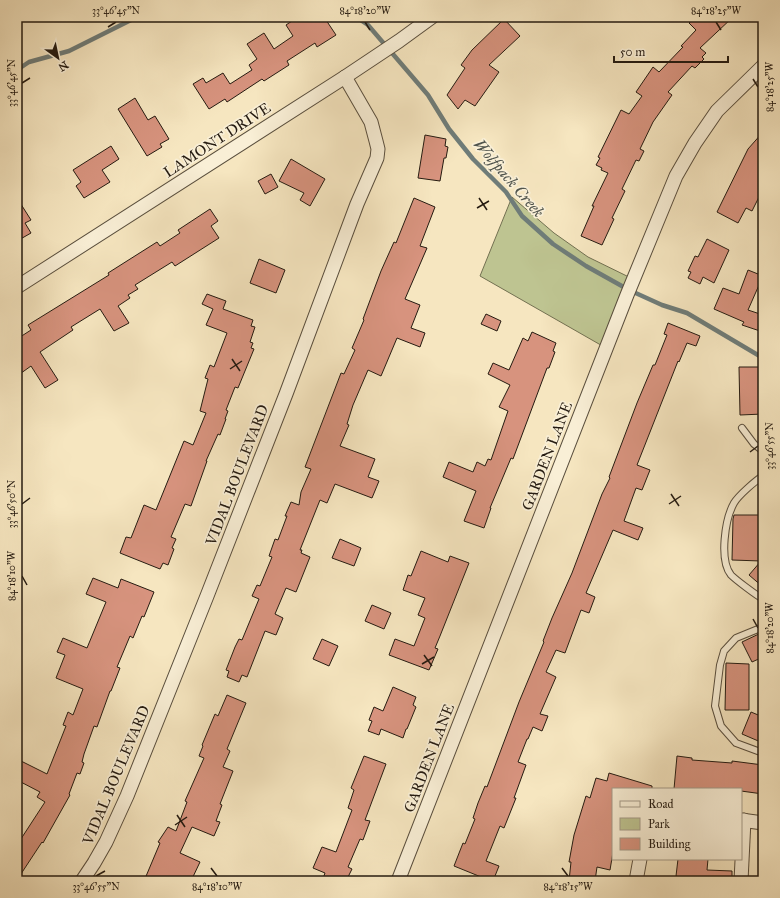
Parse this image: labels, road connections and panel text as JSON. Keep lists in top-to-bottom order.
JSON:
{
  "streets": {
    "street": ["LAMONT DRIVE", "GARDEN LANE", "VIDAL BOULEVARD"]
  },
  "crossings": [
    ["LAMONT DRIVE", "VIDAL BOULEVARD"]
  ],
  "water": ["Wolfpack Creek"],
  "legend": ["Road", "Park", "Building"],
  "scale_bar": "50 m",
  "north": "bottom right",
  "coordinates": [
    "33°46'45\"N",
    "84°18'20\"W",
    "84°18'25\"W",
    "33°46'55\"N",
    "33°46'50\"N",
    "84°18'10\"W",
    "84°18'15\"W"
  ]
}
